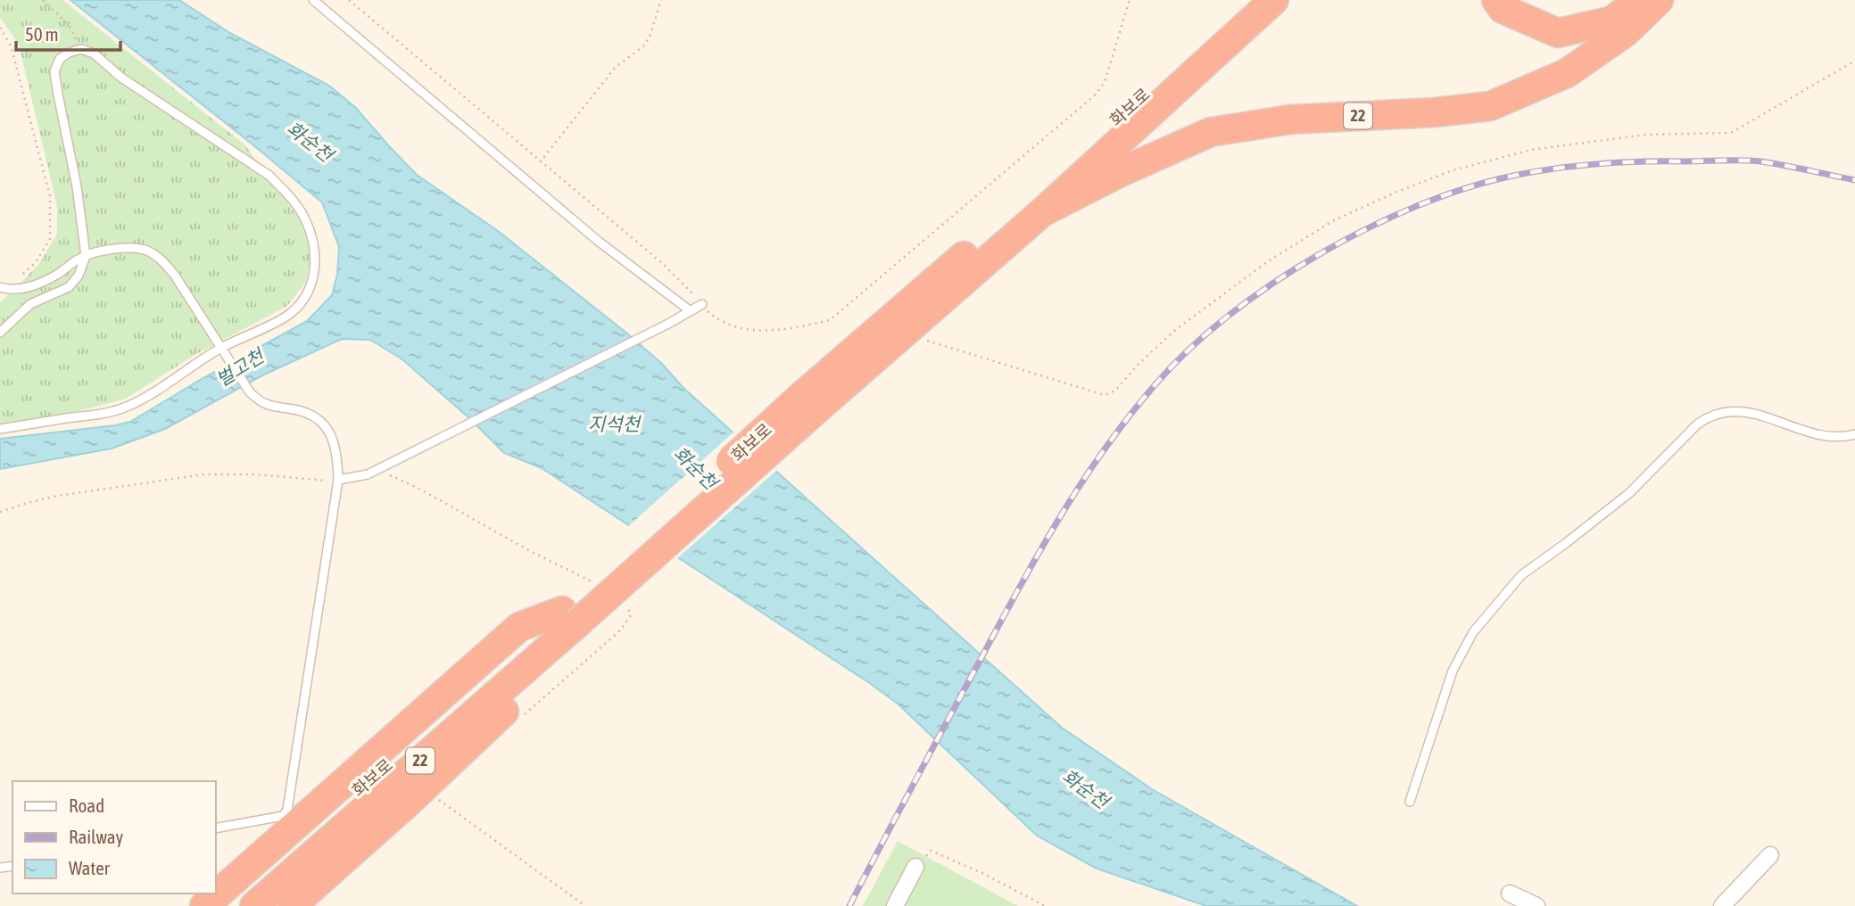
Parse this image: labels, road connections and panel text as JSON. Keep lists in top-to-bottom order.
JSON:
{
  "streets": {
    "highway": ["화보로", "22"]
  },
  "crossings": [
    ["화보로", "22"]
  ],
  "water": ["화순천", "벌고천", "지석천"],
  "legend": ["Road", "Railway", "Water"],
  "scale_bar": "50 m"
}
